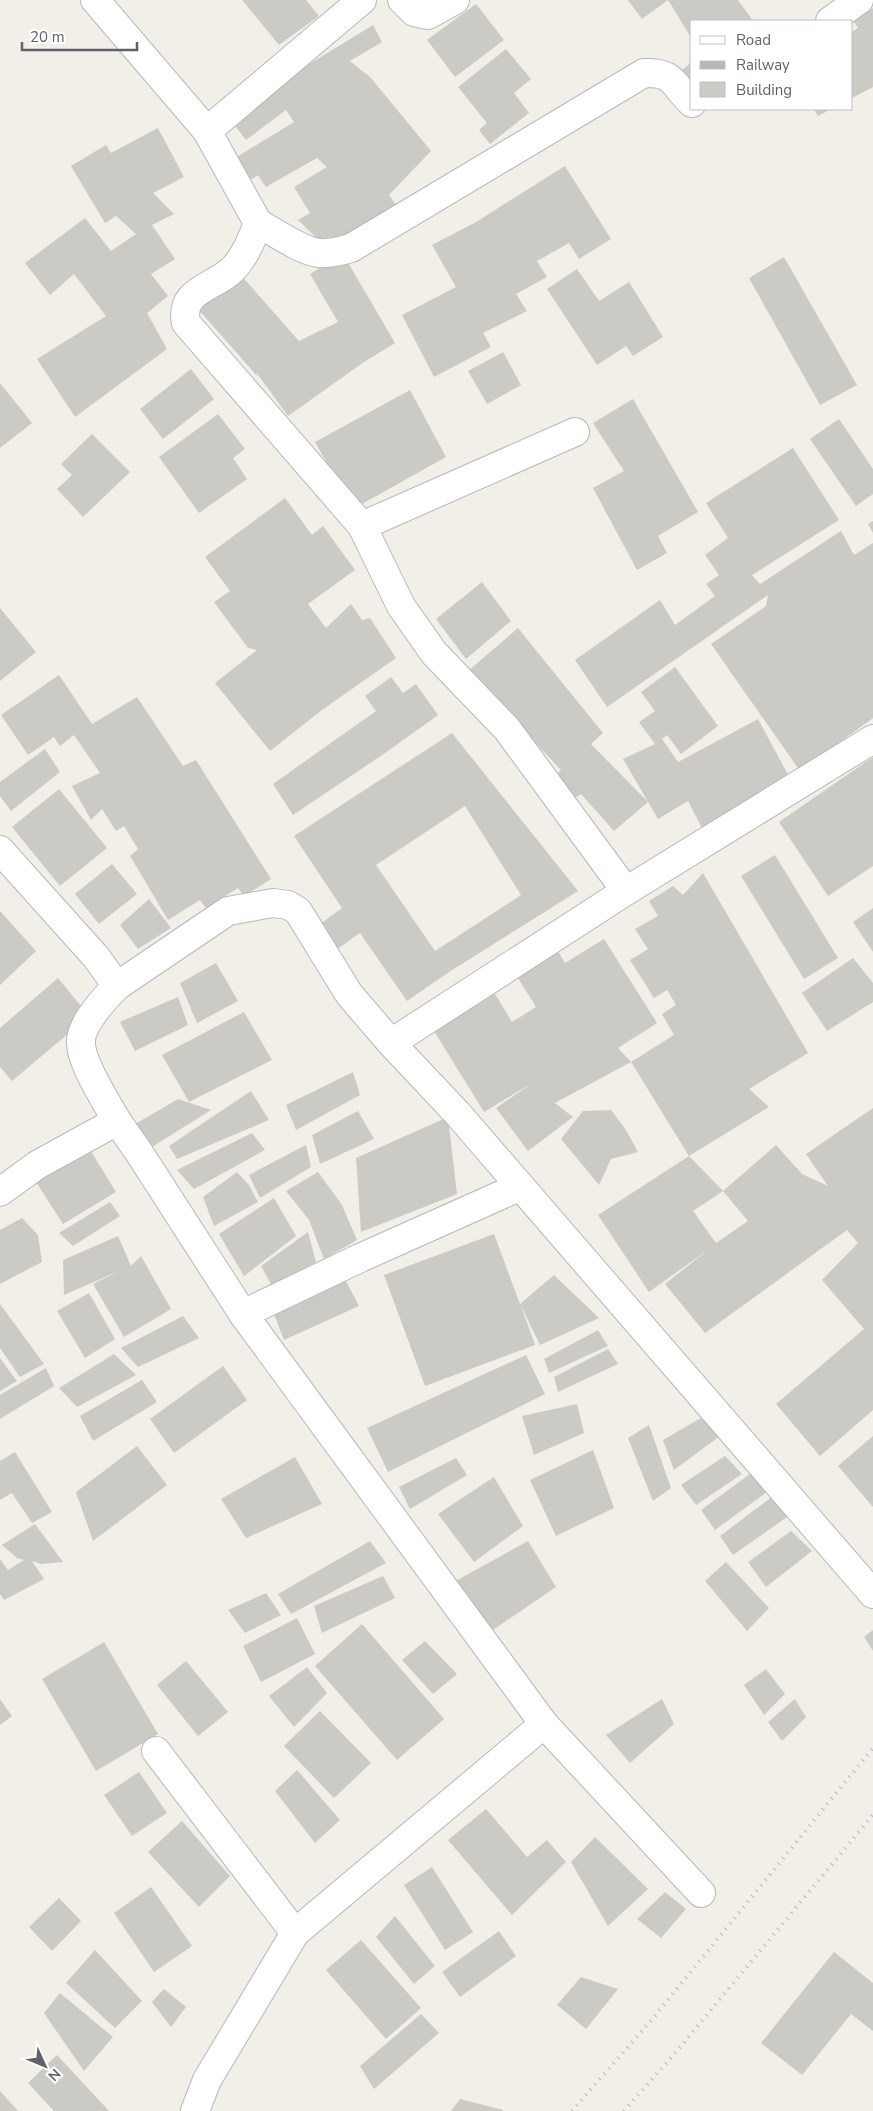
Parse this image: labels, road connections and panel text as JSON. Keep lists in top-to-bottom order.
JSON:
{
  "legend": ["Road", "Railway", "Building"],
  "scale_bar": "20 m",
  "north": "bottom right"
}
